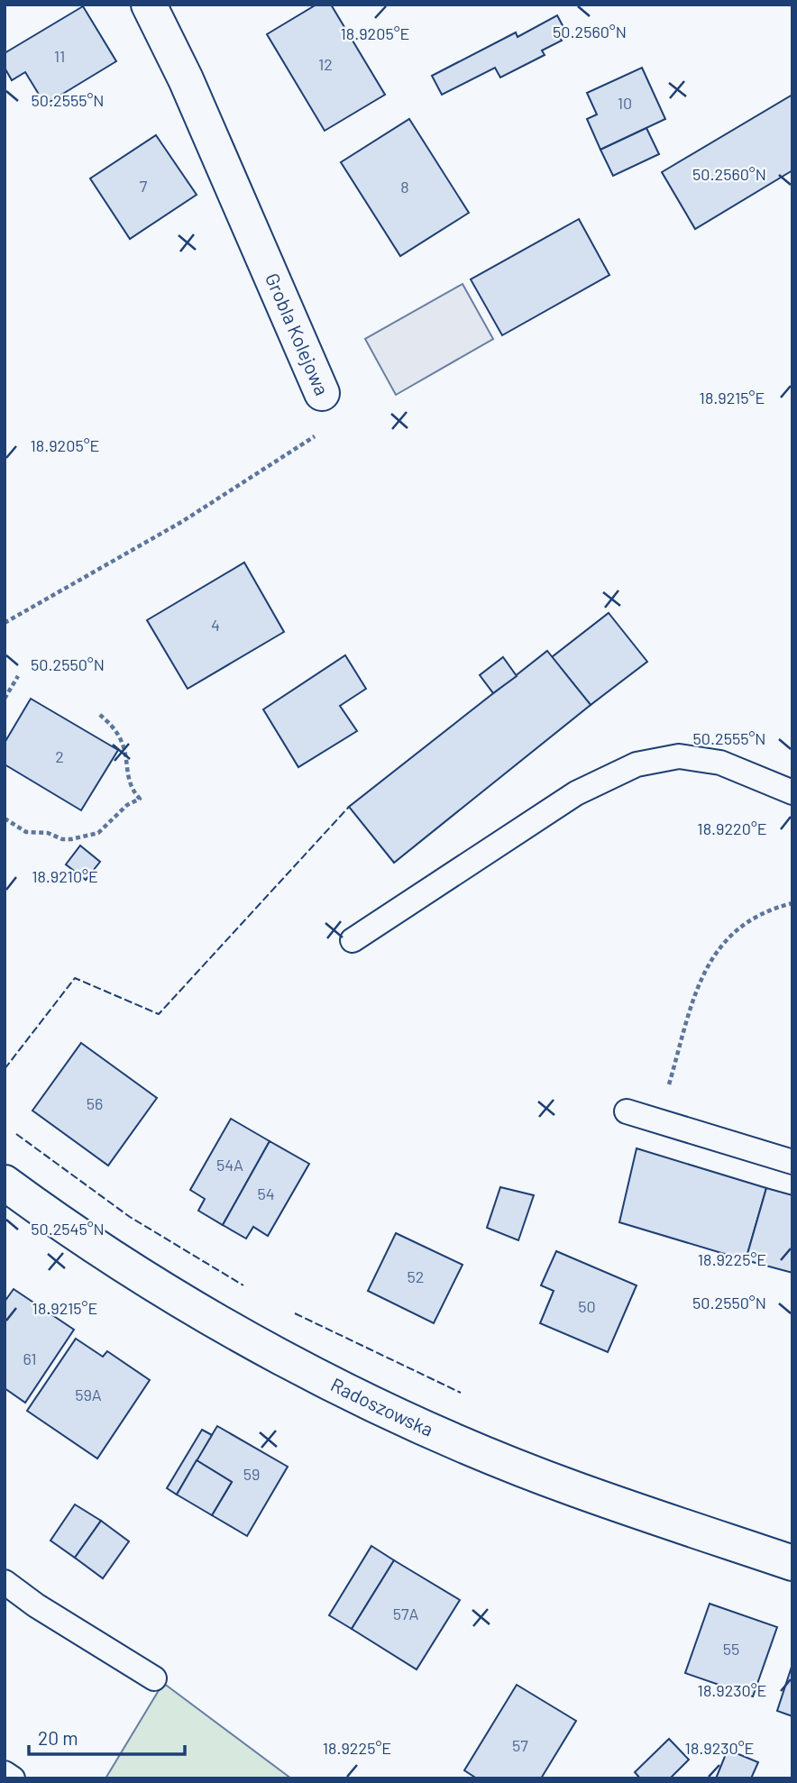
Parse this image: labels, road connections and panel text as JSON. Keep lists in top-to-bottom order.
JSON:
{
  "streets": {
    "street": ["Grobla Kolejowa", "Radoszowska"]
  },
  "house_numbers": [
    "11",
    "12",
    "10",
    "7",
    "8",
    "4",
    "2",
    "56",
    "54A",
    "54",
    "52",
    "50",
    "61",
    "59A",
    "59",
    "57A",
    "55",
    "57"
  ],
  "scale_bar": "20 m",
  "coordinates": [
    "50.2560°N",
    "18.9205°E",
    "50.2555°N",
    "18.9215°E",
    "50.2550°N",
    "18.9220°E",
    "18.9210°E",
    "50.2545°N",
    "18.9225°E",
    "18.9230°E"
  ]
}
